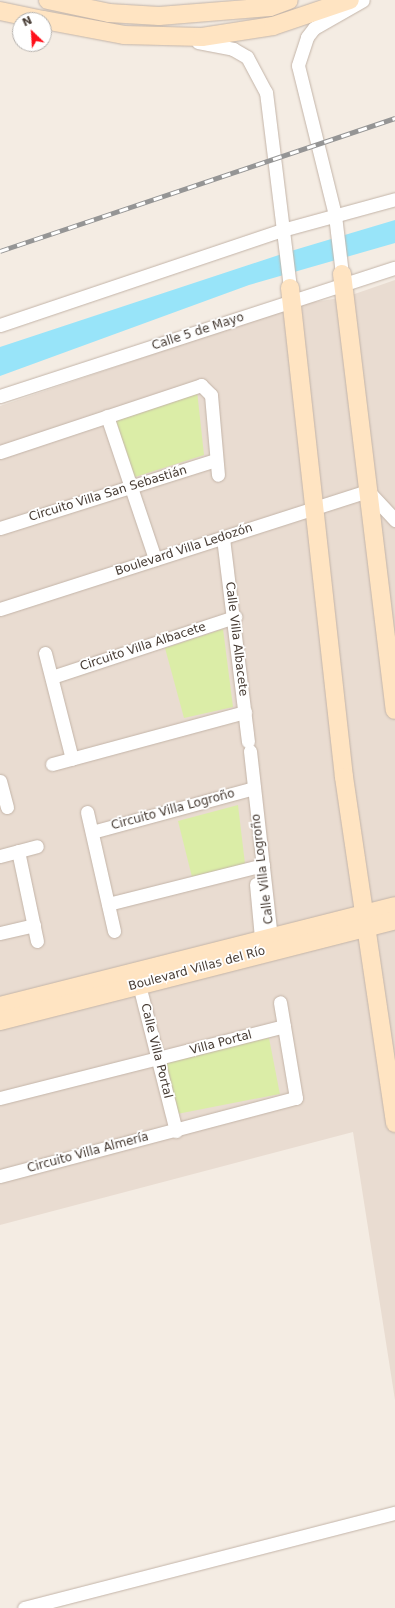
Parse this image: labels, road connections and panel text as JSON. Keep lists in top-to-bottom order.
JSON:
{
  "streets": {
    "street": [
      "Calle 5 de Mayo",
      "Circuito Villa San Sebastián",
      "Boulevard Villa Ledozón",
      "Calle Villa Albacete",
      "Circuito Villa Albacete",
      "Circuito Villa Logroño",
      "Calle Villa Logroño",
      "Boulevard Villas del Río",
      "Villa Portal",
      "Calle Villa Portal",
      "Circuito Villa Almería"
    ]
  },
  "crossings": [
    ["Boulevard Villa Ledozón", "Calle Villa Albacete"],
    ["Calle Villa Albacete", "Circuito Villa Albacete"],
    ["Calle Villa Albacete", "Circuito Villa Logroño"],
    ["Calle Villa Albacete", "Calle Villa Logroño"],
    ["Circuito Villa Logroño", "Calle Villa Logroño"],
    ["Calle Villa Logroño", "Boulevard Villas del Río"],
    ["Boulevard Villas del Río", "Calle Villa Portal"],
    ["Villa Portal", "Calle Villa Portal"],
    ["Calle Villa Portal", "Circuito Villa Almería"]
  ],
  "north": "top left"
}
